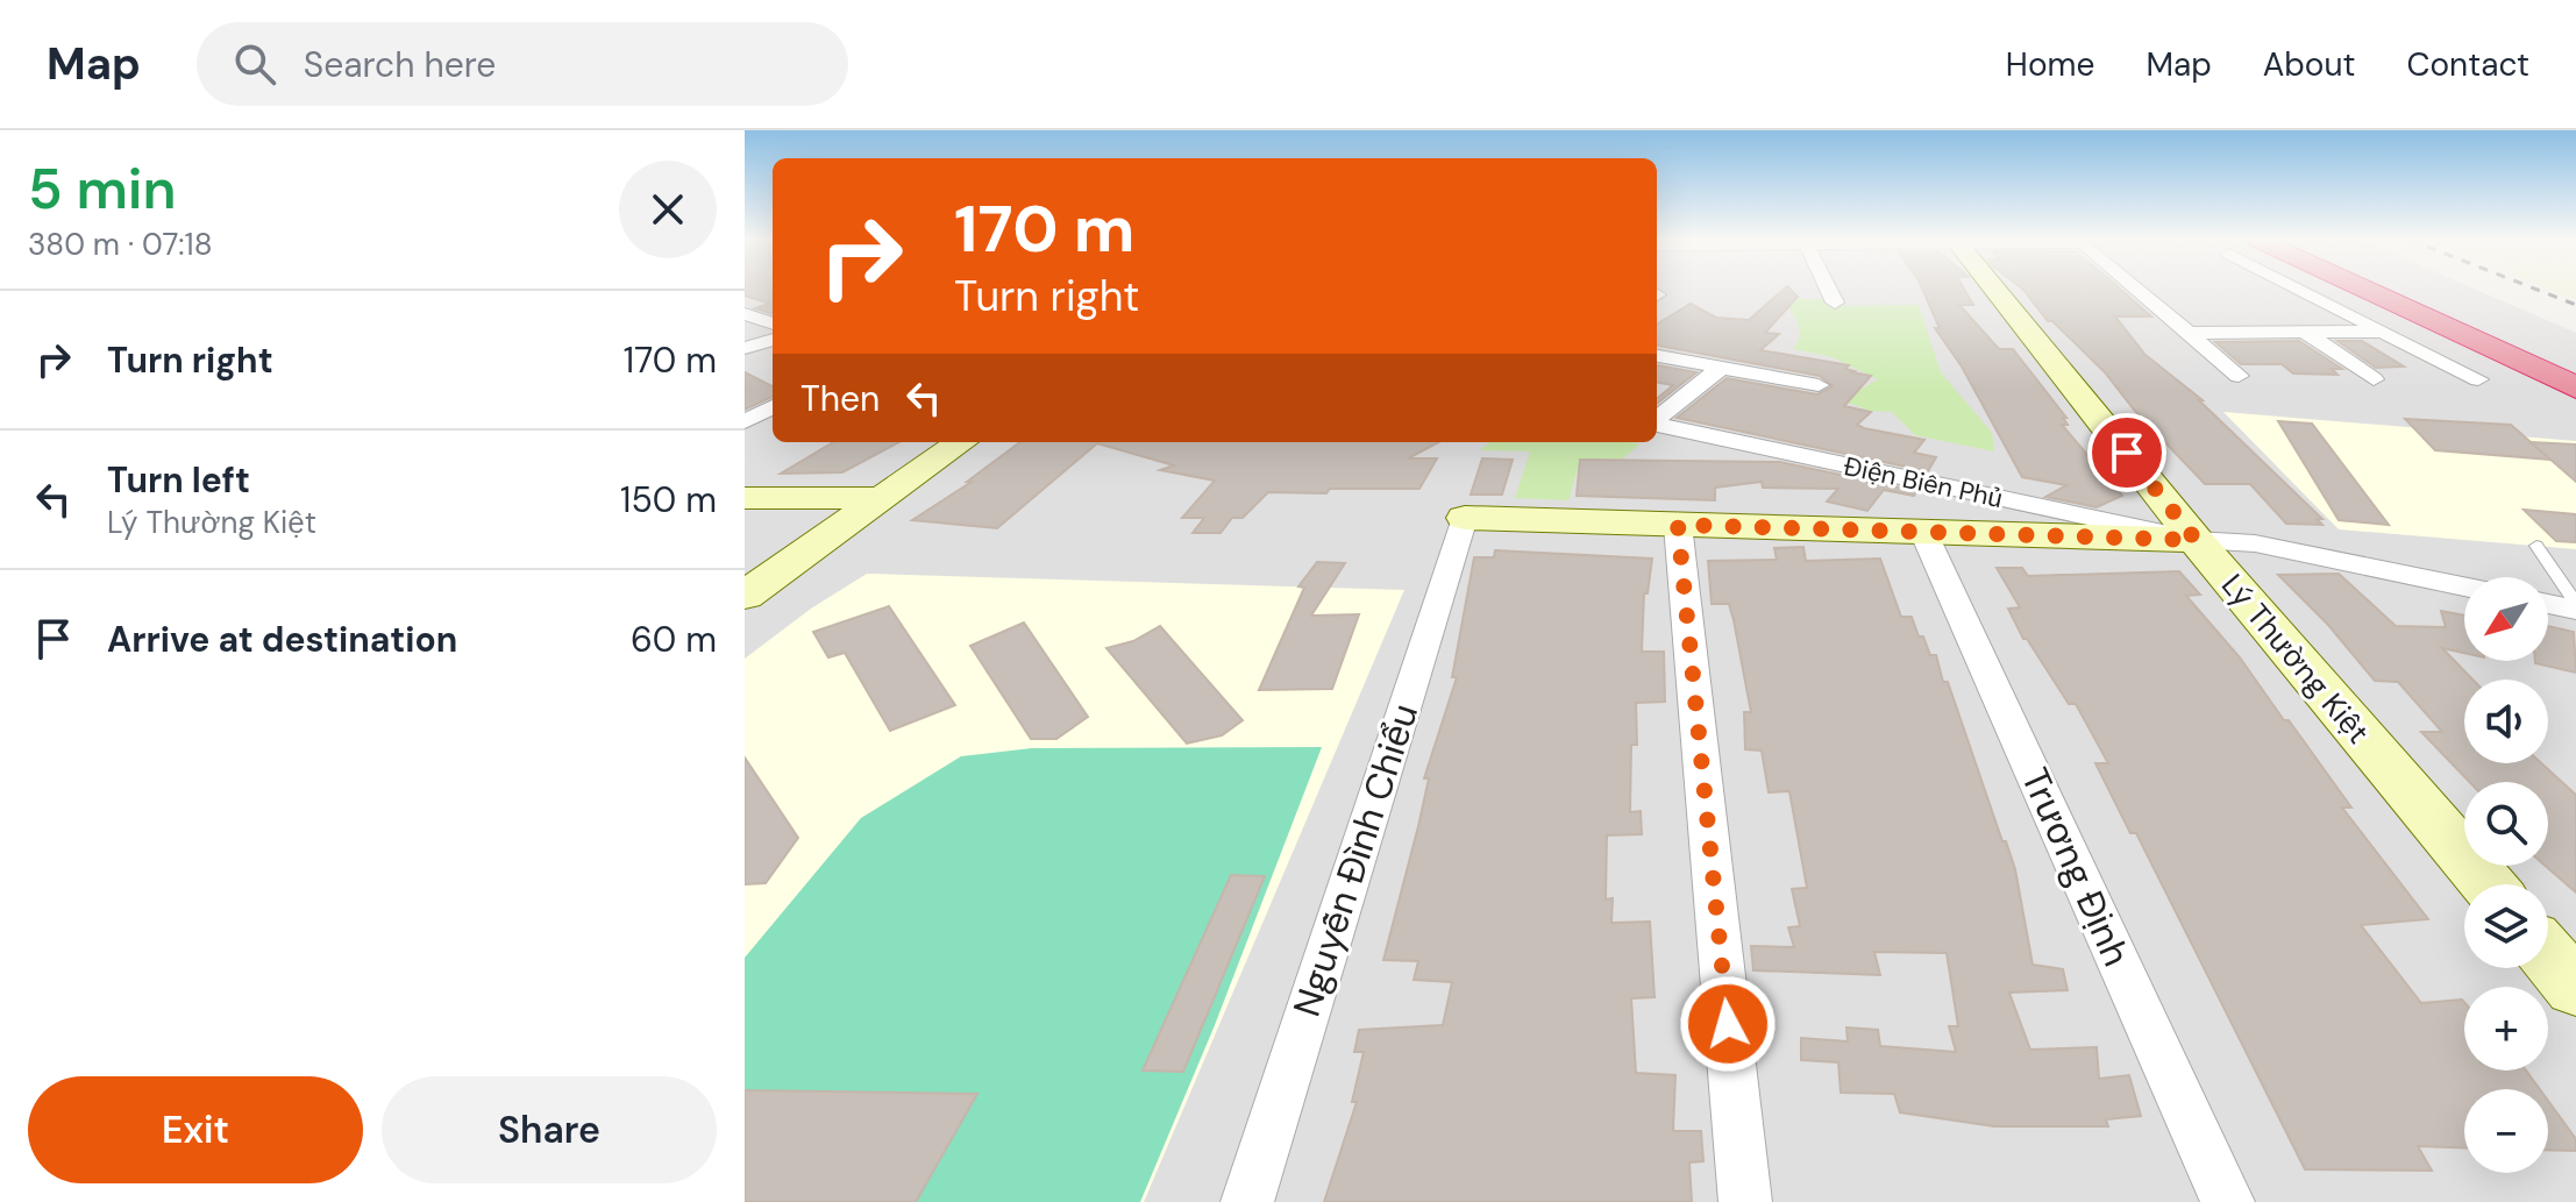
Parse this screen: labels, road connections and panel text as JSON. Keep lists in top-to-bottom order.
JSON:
{
  "streets": {
    "street": [
      "Điện Biên Phủ",
      "Lý Thường Kiệt",
      "Nguyễn Đình Chiểu",
      "Trương Định"
    ]
  },
  "crossings": [
    ["Điện Biên Phủ", "Lý Thường Kiệt"]
  ],
  "north": "bottom left",
  "page": {
    "header": "Map",
    "search": "Search here",
    "nav": [
      "Home",
      "Map",
      "About",
      "Contact"
    ],
    "heading": ["5 min", "380 m · 07:18"],
    "turn": ["170 m", "Turn right"],
    "list": [
      {
        "name": "Turn right",
        "value": "170 m"
      },
      {
        "name": "Turn left",
        "note": "Lý Thường Kiệt",
        "value": "150 m"
      },
      {
        "name": "Arrive at destination",
        "value": "60 m"
      }
    ],
    "then": "Then",
    "map_buttons": ["+", "−"],
    "buttons": ["Exit", "Share"]
  }
}
